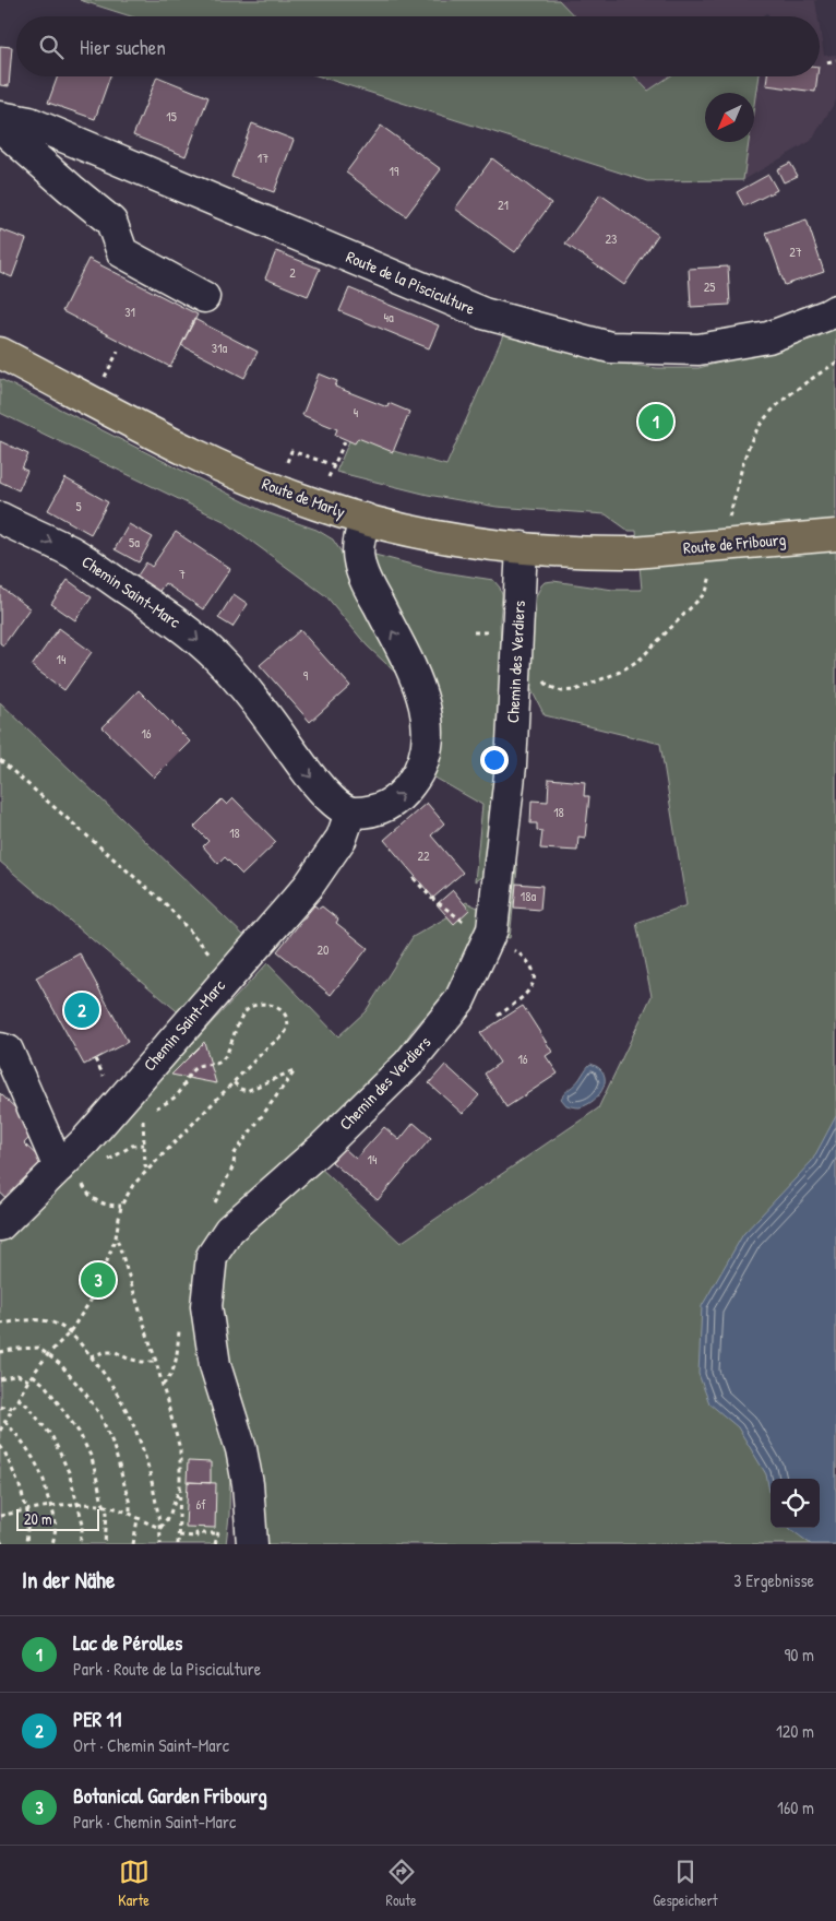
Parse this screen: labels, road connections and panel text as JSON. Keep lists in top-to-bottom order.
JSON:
{
  "streets": {
    "main road": ["Route de Marly", "Route de Fribourg"],
    "street": ["Route de la Pisciculture", "Chemin Saint-Marc", "Chemin des Verdiers"]
  },
  "crossings": [
    ["Route de Marly", "Route de Fribourg"],
    ["Route de Marly", "Chemin des Verdiers"]
  ],
  "one_way": ["Chemin Saint-Marc"],
  "house_numbers": [
    "15",
    "17",
    "19",
    "21",
    "23",
    "27",
    "2",
    "25",
    "31",
    "4a",
    "31a",
    "4",
    "5",
    "5a",
    "7",
    "14",
    "9",
    "16",
    "18",
    "18",
    "22",
    "18a",
    "20",
    "16",
    "14",
    "6f"
  ],
  "scale_bar": "20 m",
  "north": "bottom left",
  "page": {
    "search": "Hier suchen",
    "pins": ["1", "2", "3"],
    "scale": "20 m",
    "heading": ["In der Nähe", "3 Ergebnisse"],
    "list": [
      {
        "mark": "1",
        "name": "Lac de Pérolles",
        "note": "Park · Route de la Pisciculture",
        "value": "90 m"
      },
      {
        "mark": "2",
        "name": "PER 11",
        "note": "Ort · Chemin Saint-Marc",
        "value": "120 m"
      },
      {
        "mark": "3",
        "name": "Botanical Garden Fribourg",
        "note": "Park · Chemin Saint-Marc",
        "value": "160 m"
      }
    ],
    "nav": ["Karte", "Route", "Gespeichert"]
  }
}
